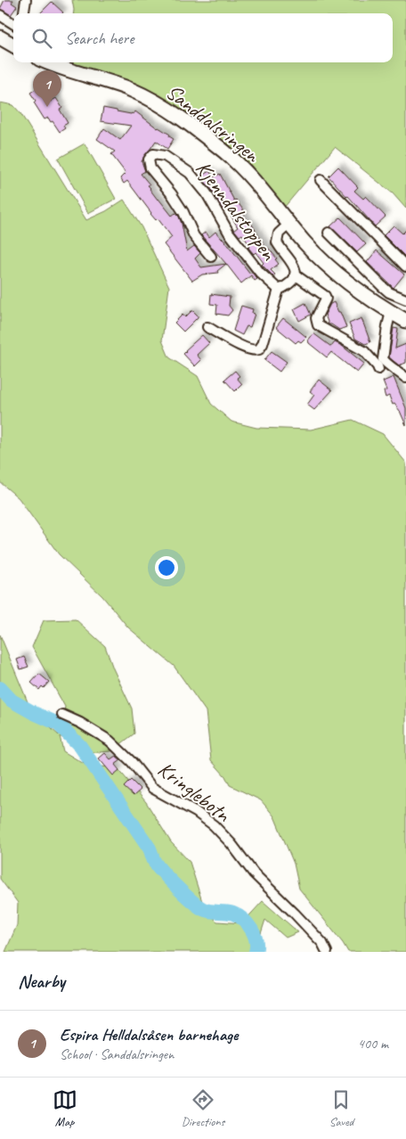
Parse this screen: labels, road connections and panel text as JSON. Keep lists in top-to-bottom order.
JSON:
{
  "streets": {
    "main road": ["Sanddalsringen"],
    "street": ["Kjenndalstoppen", "Kringlebotn"]
  },
  "crossings": [
    ["Sanddalsringen", "Kjenndalstoppen"]
  ],
  "page": {
    "search": "Search here",
    "pins": "1",
    "heading": "Nearby",
    "list": [
      {
        "mark": "1",
        "name": "Espira Helldalsåsen barnehage",
        "note": "School · Sanddalsringen",
        "value": "400 m"
      }
    ],
    "nav": ["Map", "Directions", "Saved"]
  }
}
